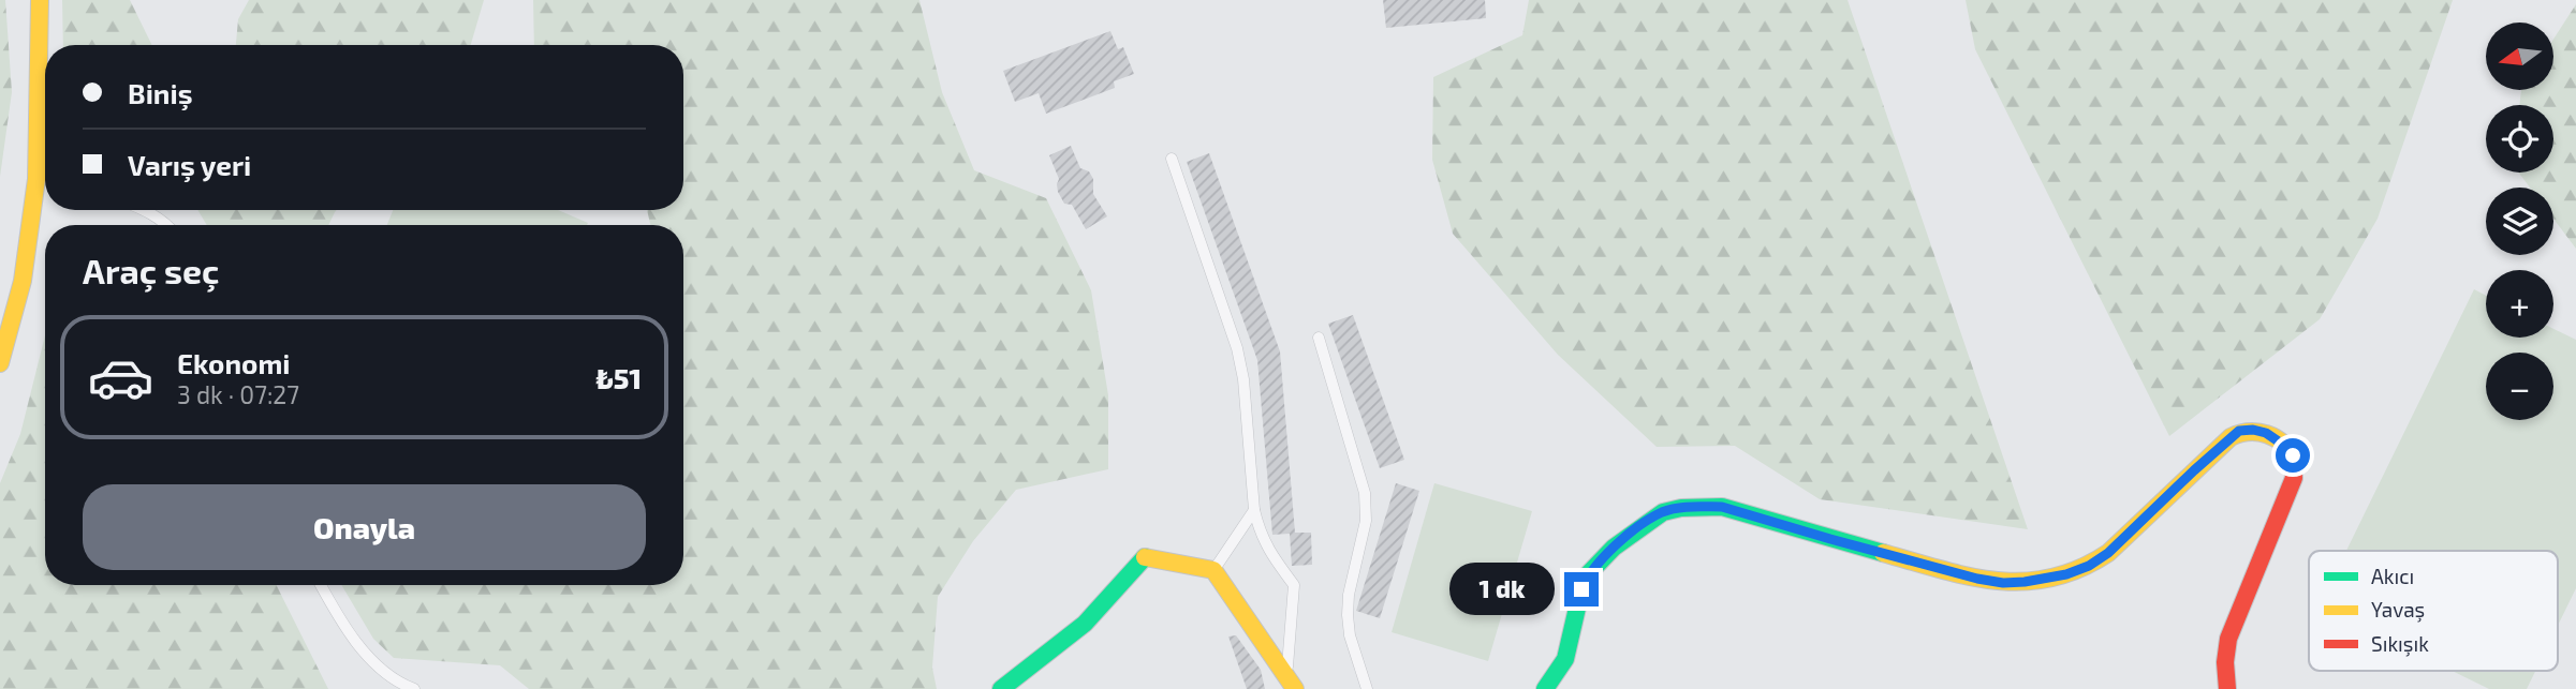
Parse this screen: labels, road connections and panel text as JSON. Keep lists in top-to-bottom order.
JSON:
{
  "legend": ["Akıcı", "Yavaş", "Sıkışık"],
  "north": "left",
  "page": {
    "map_buttons": ["+", "−"],
    "banner": ["Biniş", "Varış yeri"],
    "heading": "Araç seç",
    "list": [
      {
        "name": "Ekonomi",
        "note": "3 dk · 07:27",
        "value": "₺51"
      }
    ],
    "buttons": "Onayla",
    "bubble": "1 dk"
  }
}
